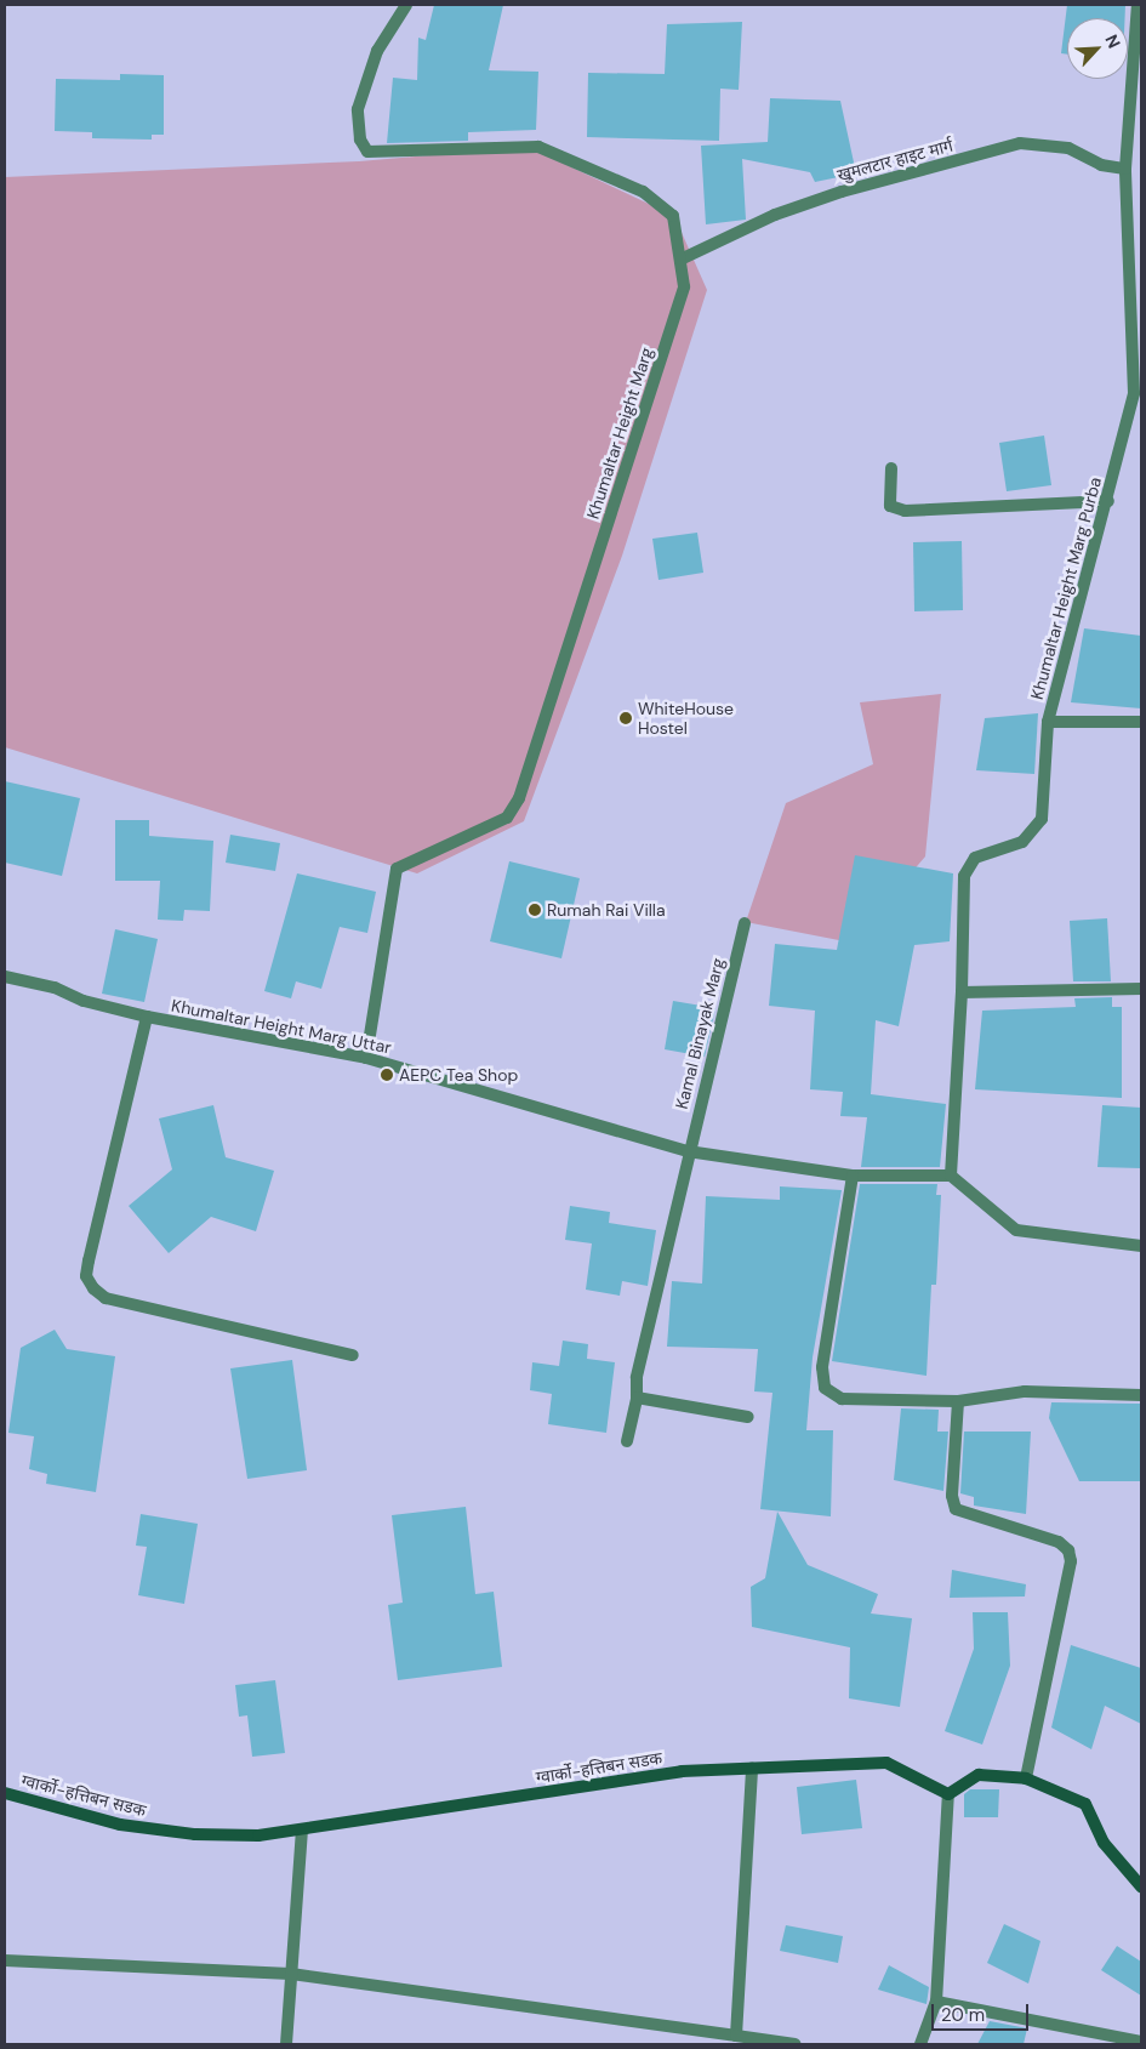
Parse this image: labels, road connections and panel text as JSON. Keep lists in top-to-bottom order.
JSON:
{
  "streets": {
    "main road": ["ग्वार्को-हत्तिबन सडक"],
    "street": [
      "खुमलटार हाइट मार्ग",
      "Khumaltar Height Marg",
      "Khumaltar Height Marg Purba",
      "Khumaltar Height Marg Uttar",
      "Kamal Binayak Marg"
    ]
  },
  "crossings": [
    ["खुमलटार हाइट मार्ग", "Khumaltar Height Marg"],
    ["खुमलटार हाइट मार्ग", "Khumaltar Height Marg Purba"],
    ["Khumaltar Height Marg", "Khumaltar Height Marg Uttar"],
    ["Khumaltar Height Marg Purba", "Khumaltar Height Marg Uttar"],
    ["Khumaltar Height Marg Uttar", "Kamal Binayak Marg"]
  ],
  "places": ["WhiteHouse Hostel", "Rumah Rai Villa", "AEPC Tea Shop"],
  "scale_bar": "20 m",
  "north": "top right"
}
